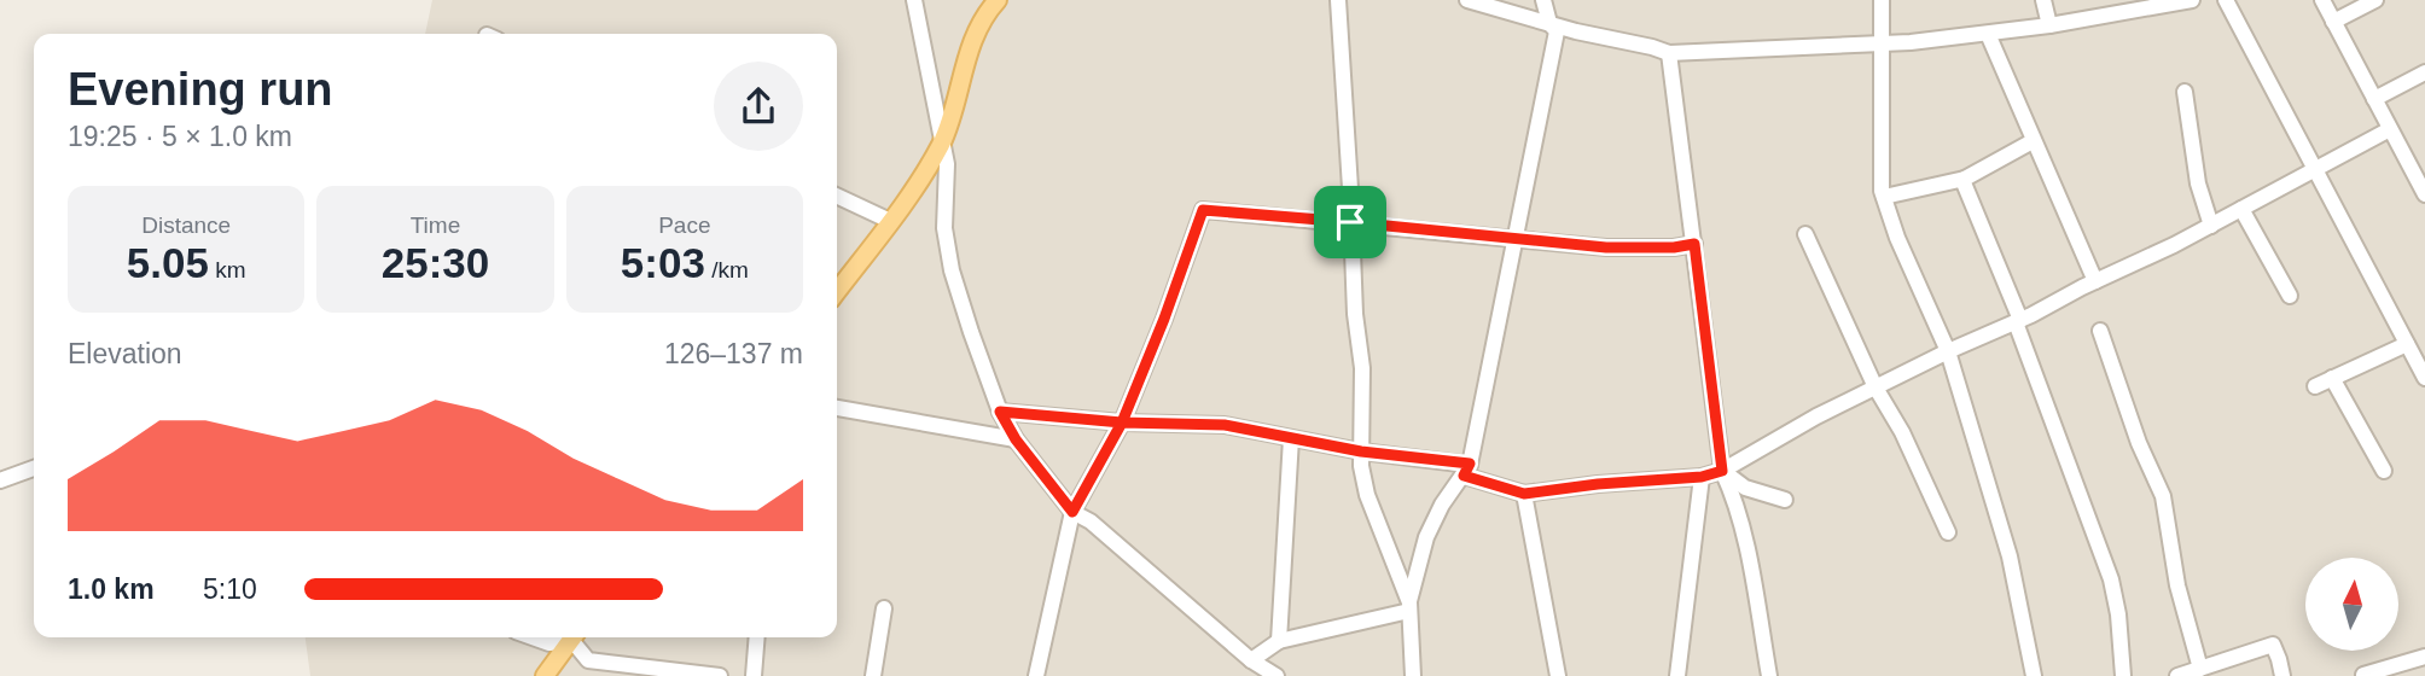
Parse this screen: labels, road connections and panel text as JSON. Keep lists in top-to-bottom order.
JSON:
{
  "north": "top",
  "page": {
    "heading": ["Evening run", "19:25 · 5 × 1.0 km"],
    "stats": [
      ["Distance", "5.05 km"],
      ["Time", "25:30"],
      ["Pace", "5:03 /km"]
    ],
    "chart": ["Elevation", "126–137 m"],
    "list": [
      {
        "name": "1.0 km",
        "note": "5:10"
      }
    ]
  }
}
